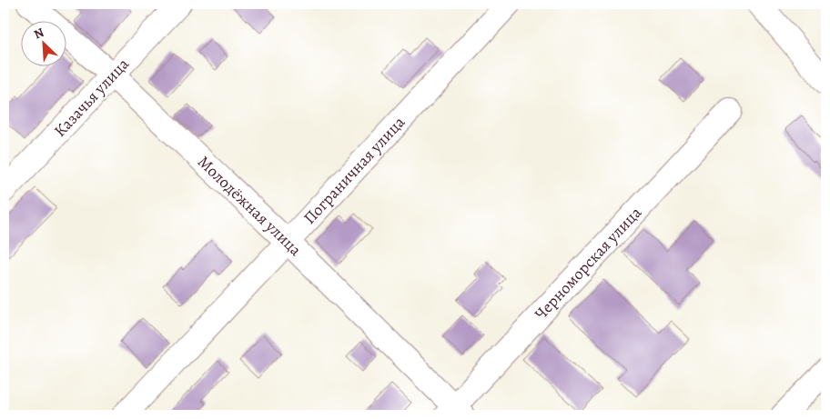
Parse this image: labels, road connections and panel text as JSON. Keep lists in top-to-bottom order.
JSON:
{
  "streets": {
    "street": [
      "Казачья улица",
      "Пограничная улица",
      "Молодёжная улица",
      "Черноморская улица"
    ]
  },
  "crossings": [
    ["Казачья улица", "Молодёжная улица"],
    ["Пограничная улица", "Молодёжная улица"],
    ["Молодёжная улица", "Черноморская улица"]
  ],
  "north": "top left"
}
